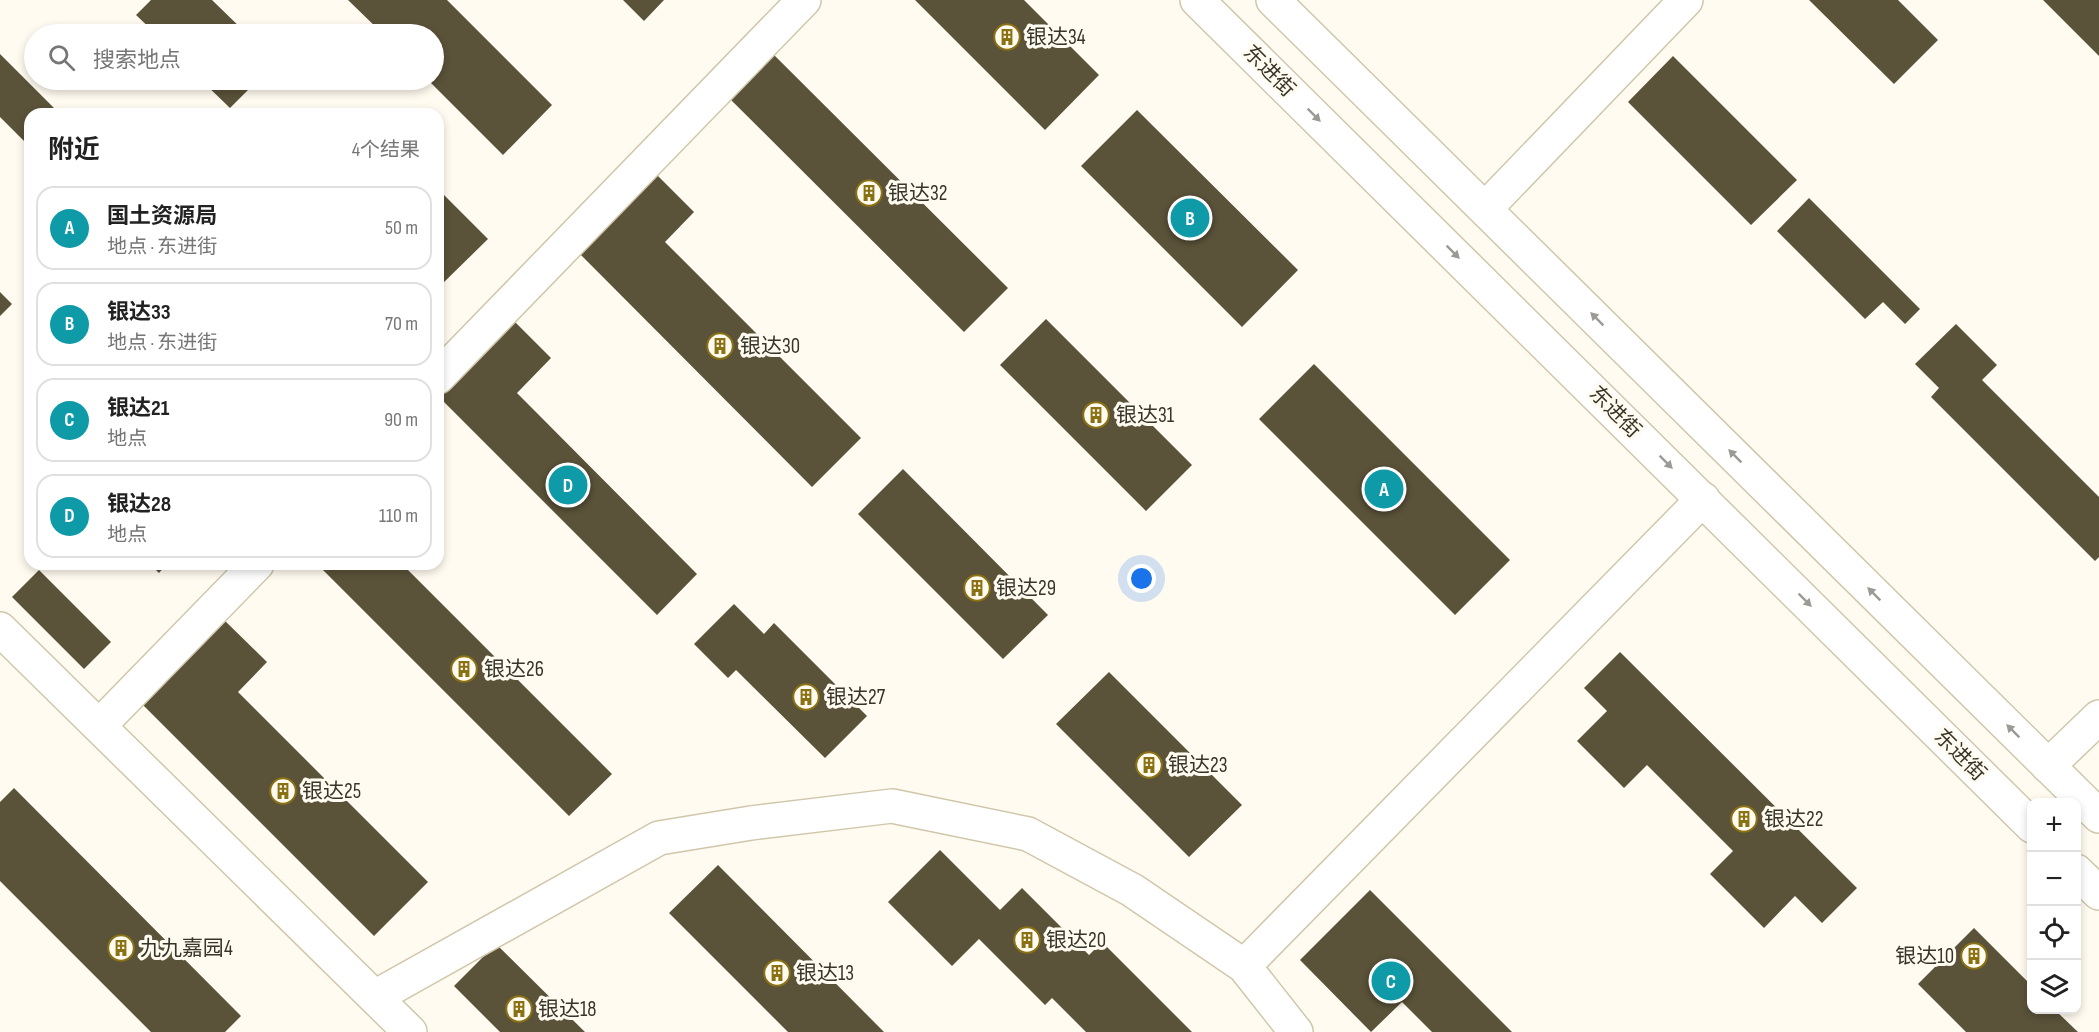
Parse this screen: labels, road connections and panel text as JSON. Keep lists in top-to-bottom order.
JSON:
{
  "streets": {
    "street": ["东进街"]
  },
  "places": {
    "building": [
      "银达34",
      "银达32",
      "银达30",
      "银达31",
      "银达29",
      "银达26",
      "银达27",
      "银达23",
      "银达25",
      "银达22",
      "银达20",
      "九九嘉园4",
      "银达10",
      "银达13",
      "银达18"
    ]
  },
  "page": {
    "search": "搜索地点",
    "heading": ["附近", "4个结果"],
    "list": [
      {
        "mark": "A",
        "name": "国土资源局",
        "note": "地点 · 东进街",
        "value": "50 m"
      },
      {
        "mark": "B",
        "name": "银达33",
        "note": "地点 · 东进街",
        "value": "70 m"
      },
      {
        "mark": "C",
        "name": "银达21",
        "note": "地点",
        "value": "90 m"
      },
      {
        "mark": "D",
        "name": "银达28",
        "note": "地点",
        "value": "110 m"
      }
    ],
    "pins": [
      "B",
      "D",
      "A",
      "C"
    ],
    "map_buttons": ["+", "−"]
  }
}
